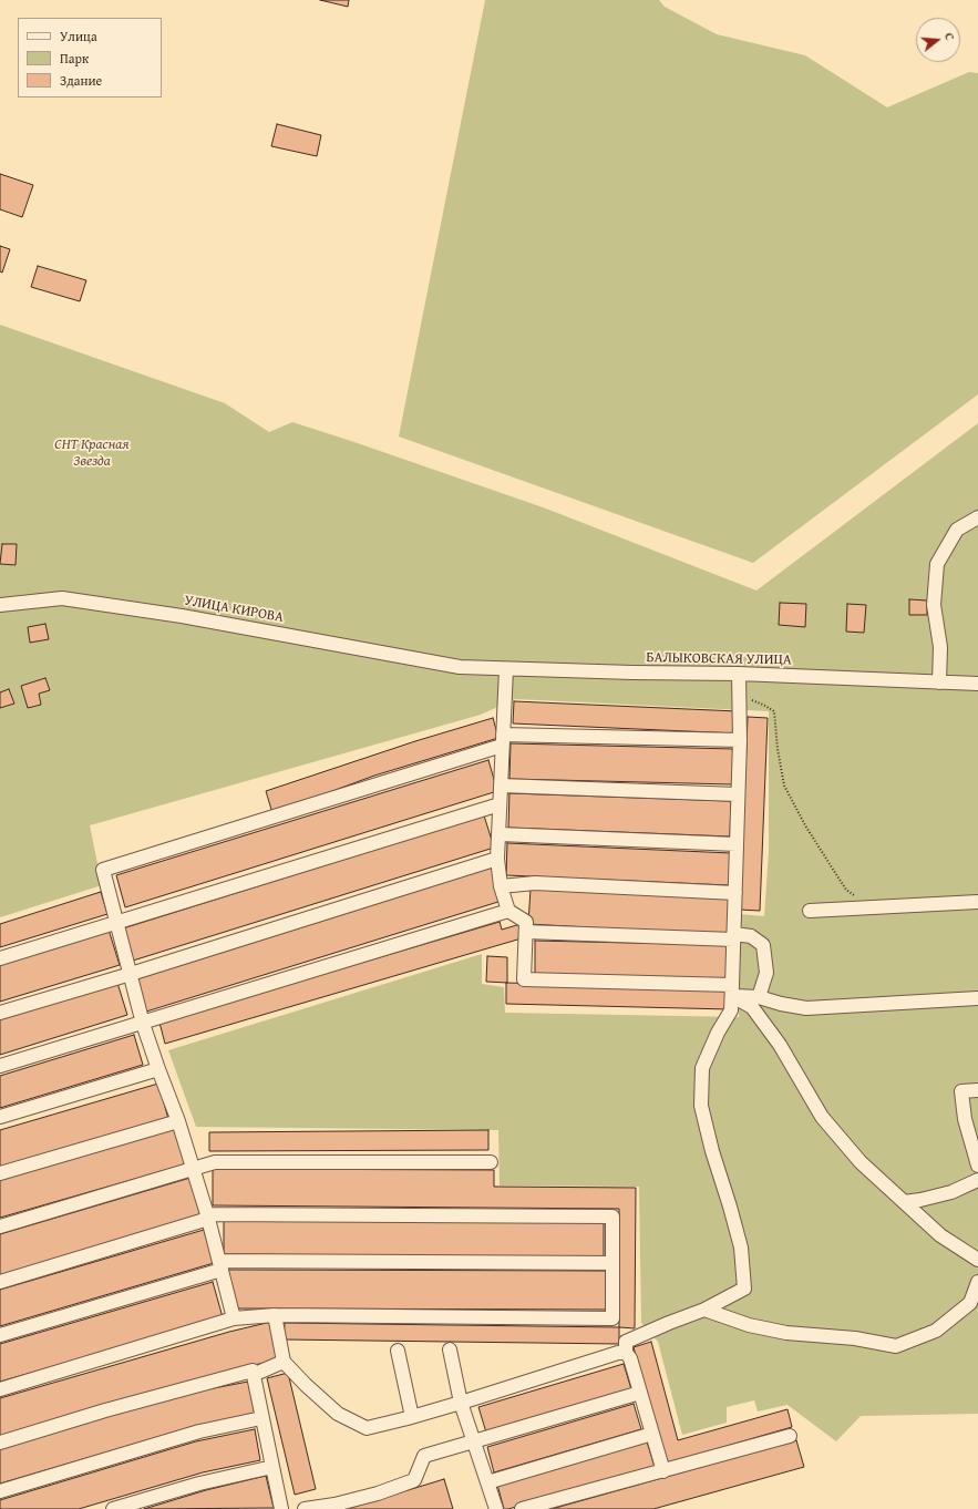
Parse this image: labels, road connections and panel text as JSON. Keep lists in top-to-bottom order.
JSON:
{
  "streets": {
    "street": ["УЛИЦА КИРОВА", "БАЛЫКОВСКАЯ УЛИЦА"]
  },
  "crossings": [
    ["УЛИЦА КИРОВА", "БАЛЫКОВСКАЯ УЛИЦА"]
  ],
  "parks": ["СНТ Красная Звезда"],
  "legend": ["Улица", "Парк", "Здание"],
  "north": "right"
}
